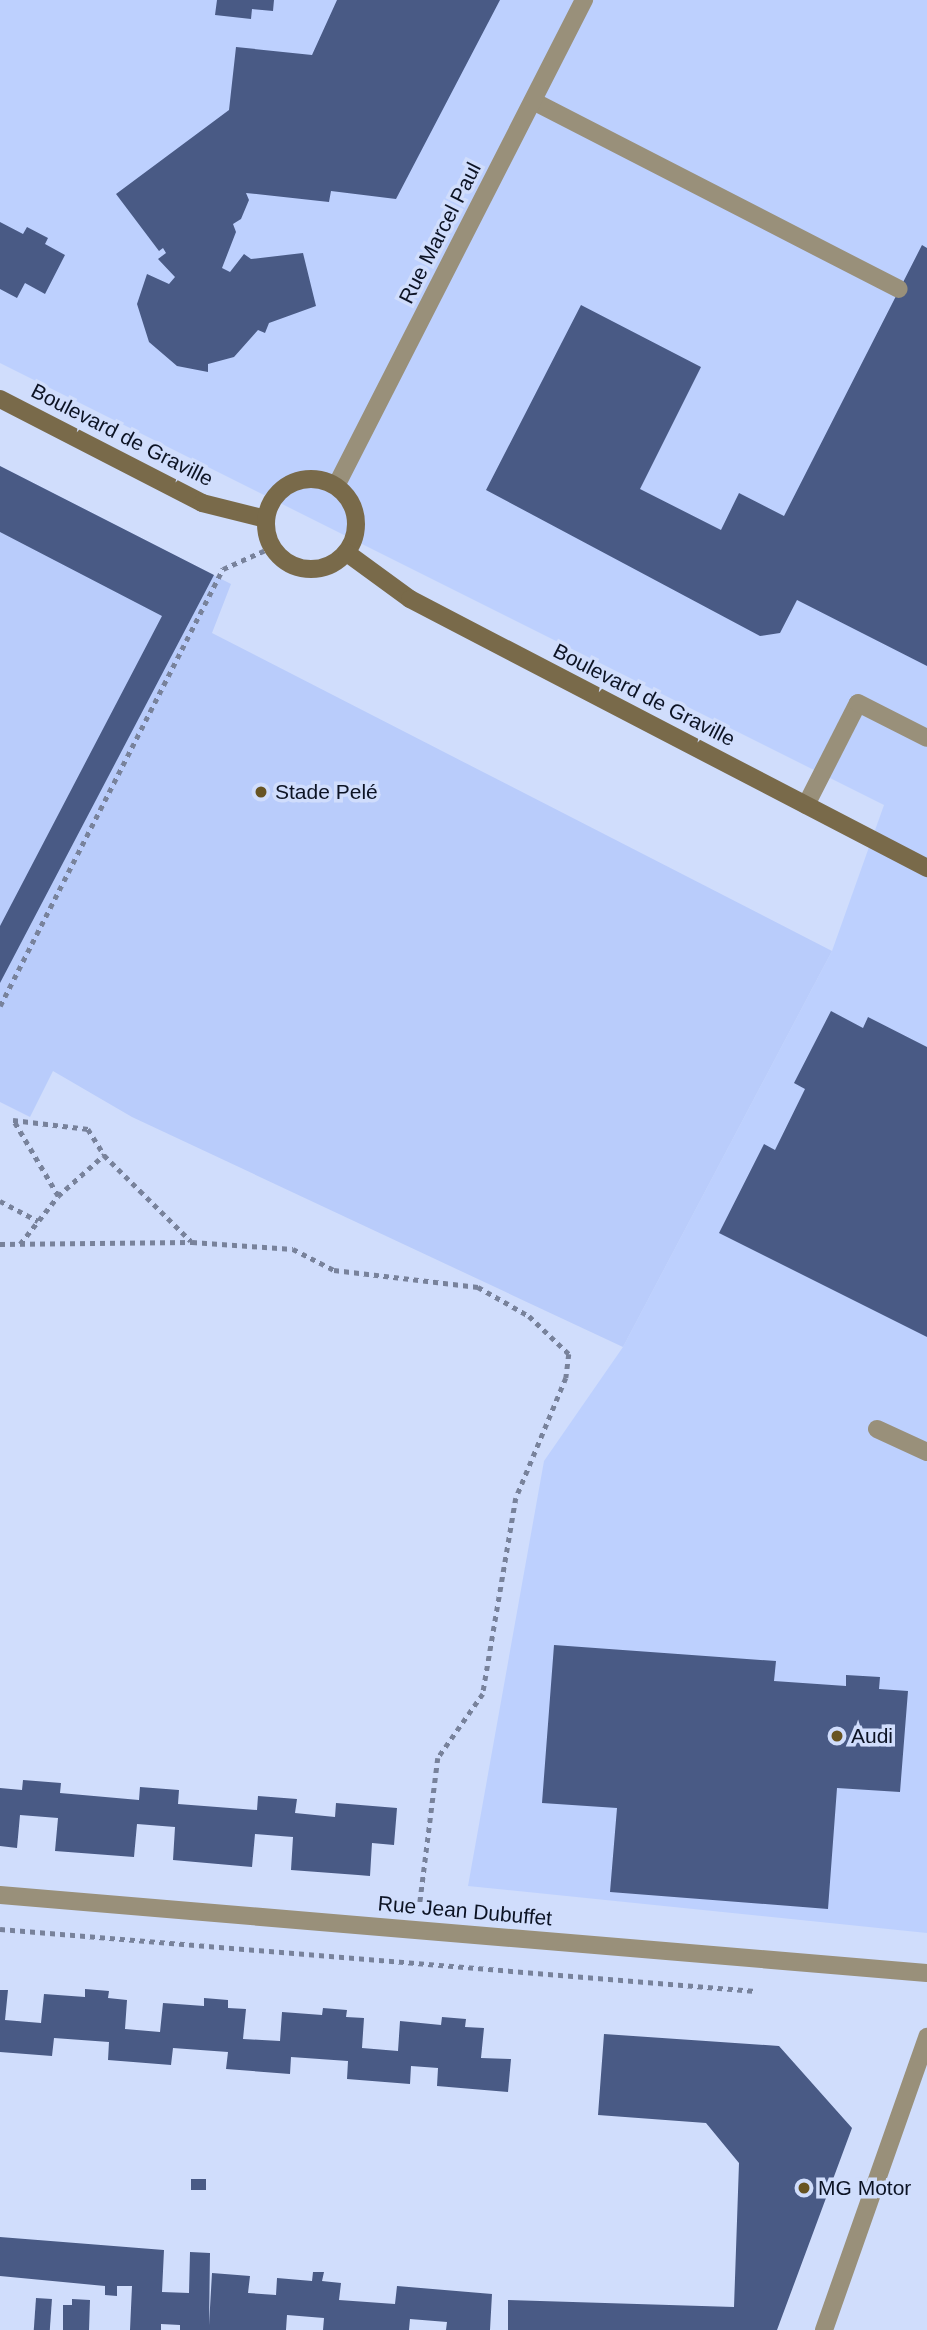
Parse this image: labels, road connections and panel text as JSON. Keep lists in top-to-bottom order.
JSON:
{
  "streets": {
    "street": ["Rue Marcel Paul", "Boulevard de Graville", "Rue Jean Dubuffet"]
  },
  "crossings": [
    ["Rue Marcel Paul", "Boulevard de Graville"]
  ],
  "places": ["Stade Pelé", "Audi", "MG Motor"]
}
